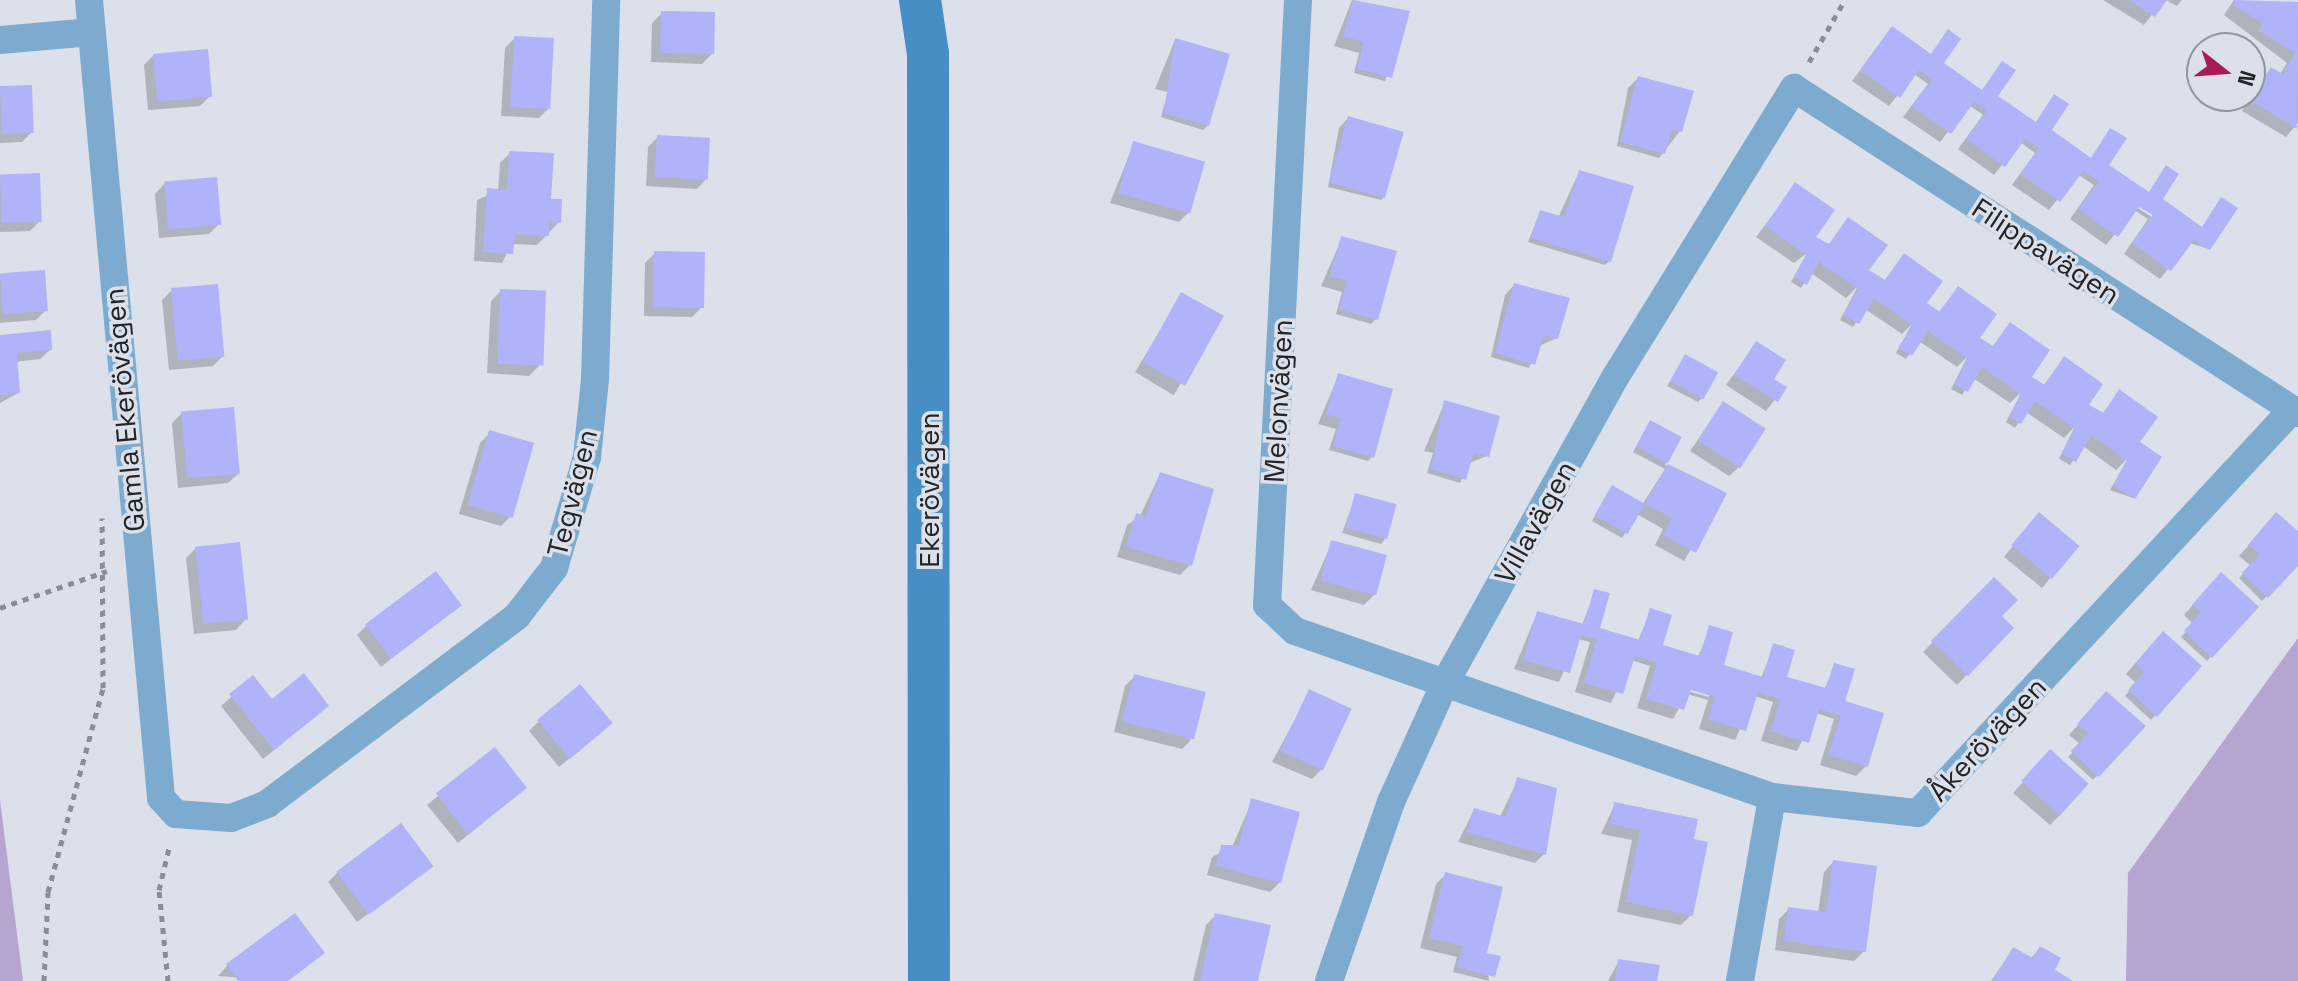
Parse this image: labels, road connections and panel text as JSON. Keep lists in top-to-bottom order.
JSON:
{
  "streets": {
    "main road": ["Ekerövägen"],
    "street": [
      "Filippavägen",
      "Melonvägen",
      "Gamla Ekerövägen",
      "Tegvägen",
      "Villavägen",
      "Åkerövägen"
    ]
  },
  "crossings": [
    ["Filippavägen", "Villavägen"],
    ["Filippavägen", "Åkerövägen"],
    ["Melonvägen", "Villavägen"],
    ["Melonvägen", "Åkerövägen"],
    ["Gamla Ekerövägen", "Tegvägen"],
    ["Villavägen", "Åkerövägen"]
  ],
  "north": "right"
}
